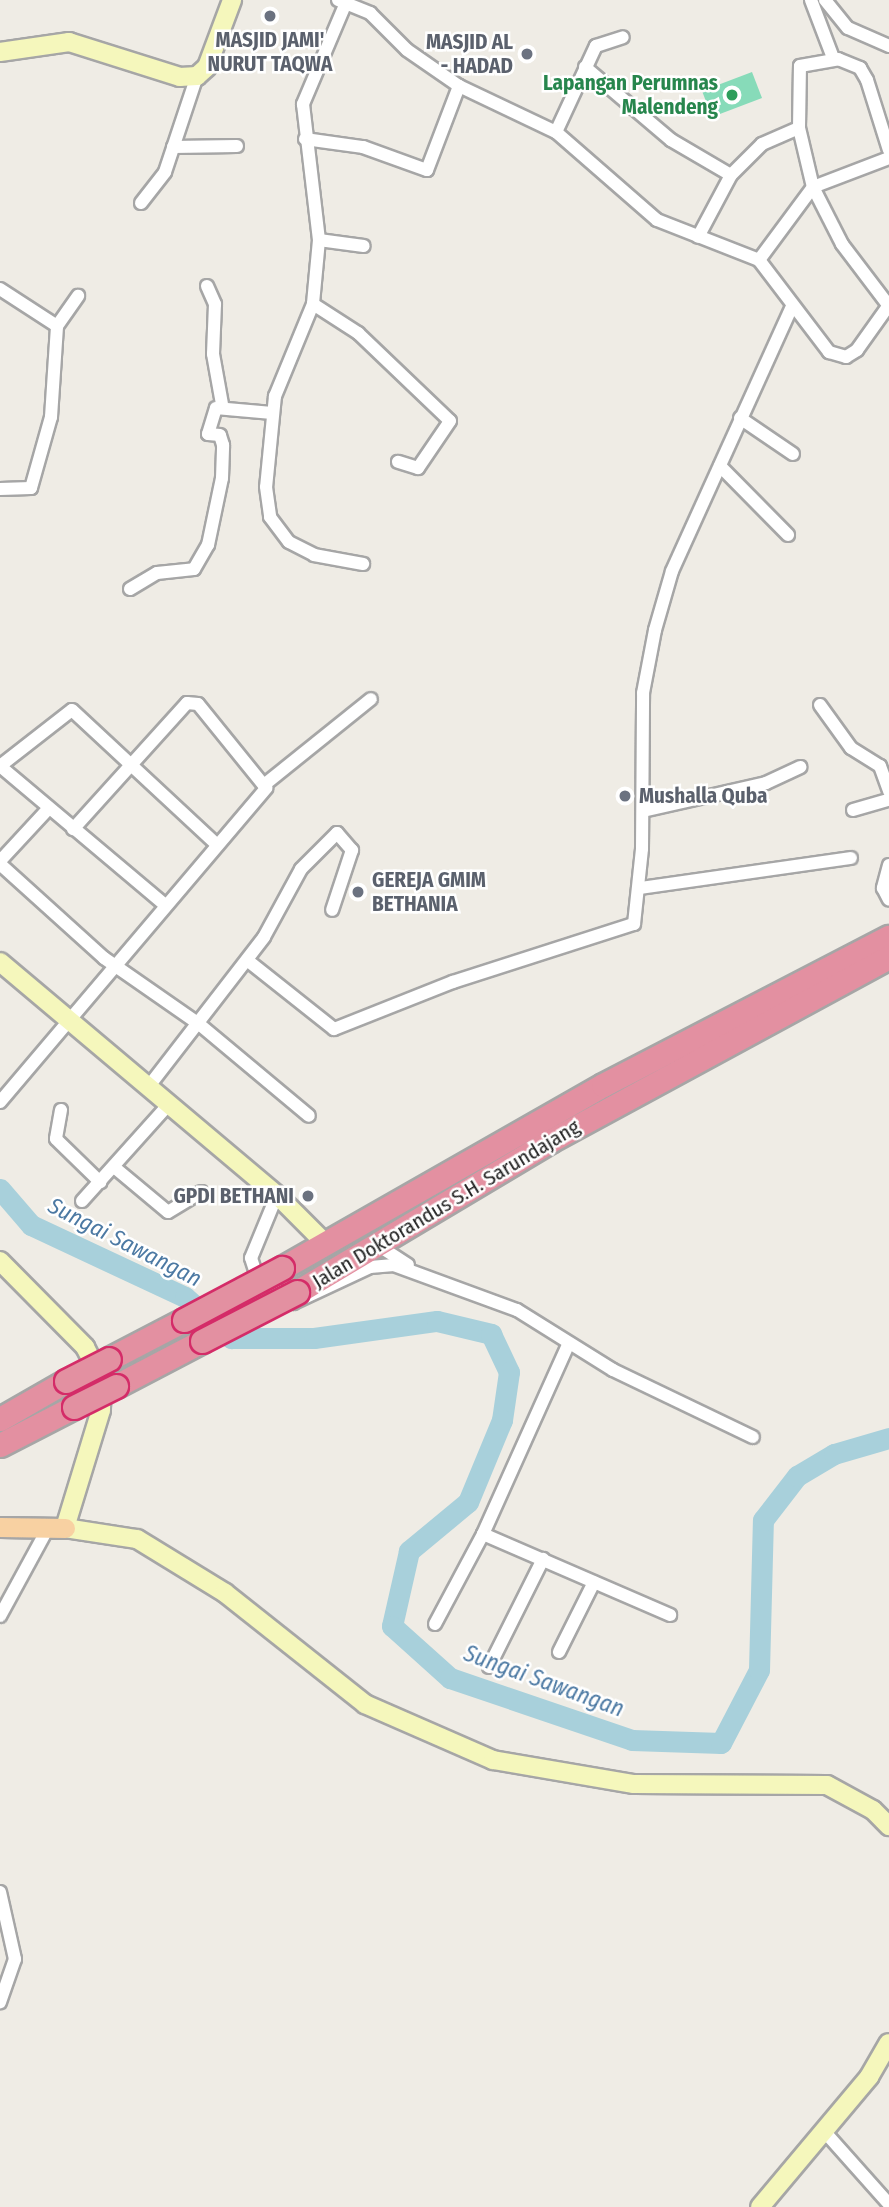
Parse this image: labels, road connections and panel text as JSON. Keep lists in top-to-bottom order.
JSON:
{
  "streets": {
    "highway": ["Jalan Doktorandus S.H. Sarundajang"]
  },
  "water": ["Sungai Sawangan"],
  "places": [
    "MASJID JAMI' NURUT TAQWA",
    "MASJID AL - HADAD",
    "Lapangan Perumnas Malendeng",
    "Mushalla Quba",
    "GEREJA GMIM BETHANIA",
    "GPDI BETHANI"
  ]
}
